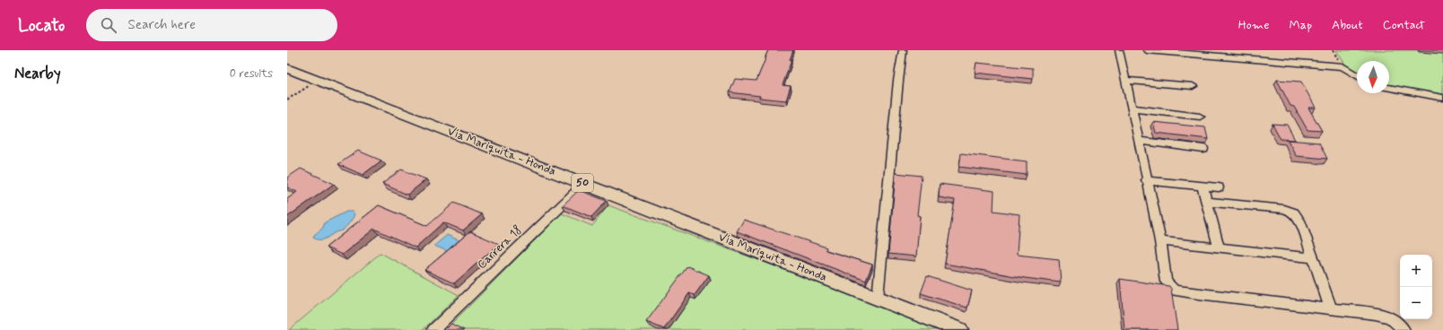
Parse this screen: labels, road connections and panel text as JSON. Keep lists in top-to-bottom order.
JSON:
{
  "streets": {
    "highway": ["Vía Mariquita - Honda", "50"],
    "street": ["Carrera 18"]
  },
  "crossings": [
    ["Vía Mariquita - Honda", "50"],
    ["Vía Mariquita - Honda", "Carrera 18"]
  ],
  "north": "bottom",
  "page": {
    "header": "Locato",
    "search": "Search here",
    "nav": [
      "Home",
      "Map",
      "About",
      "Contact"
    ],
    "heading": ["Nearby", "0 results"],
    "map_buttons": ["+", "−"]
  }
}
